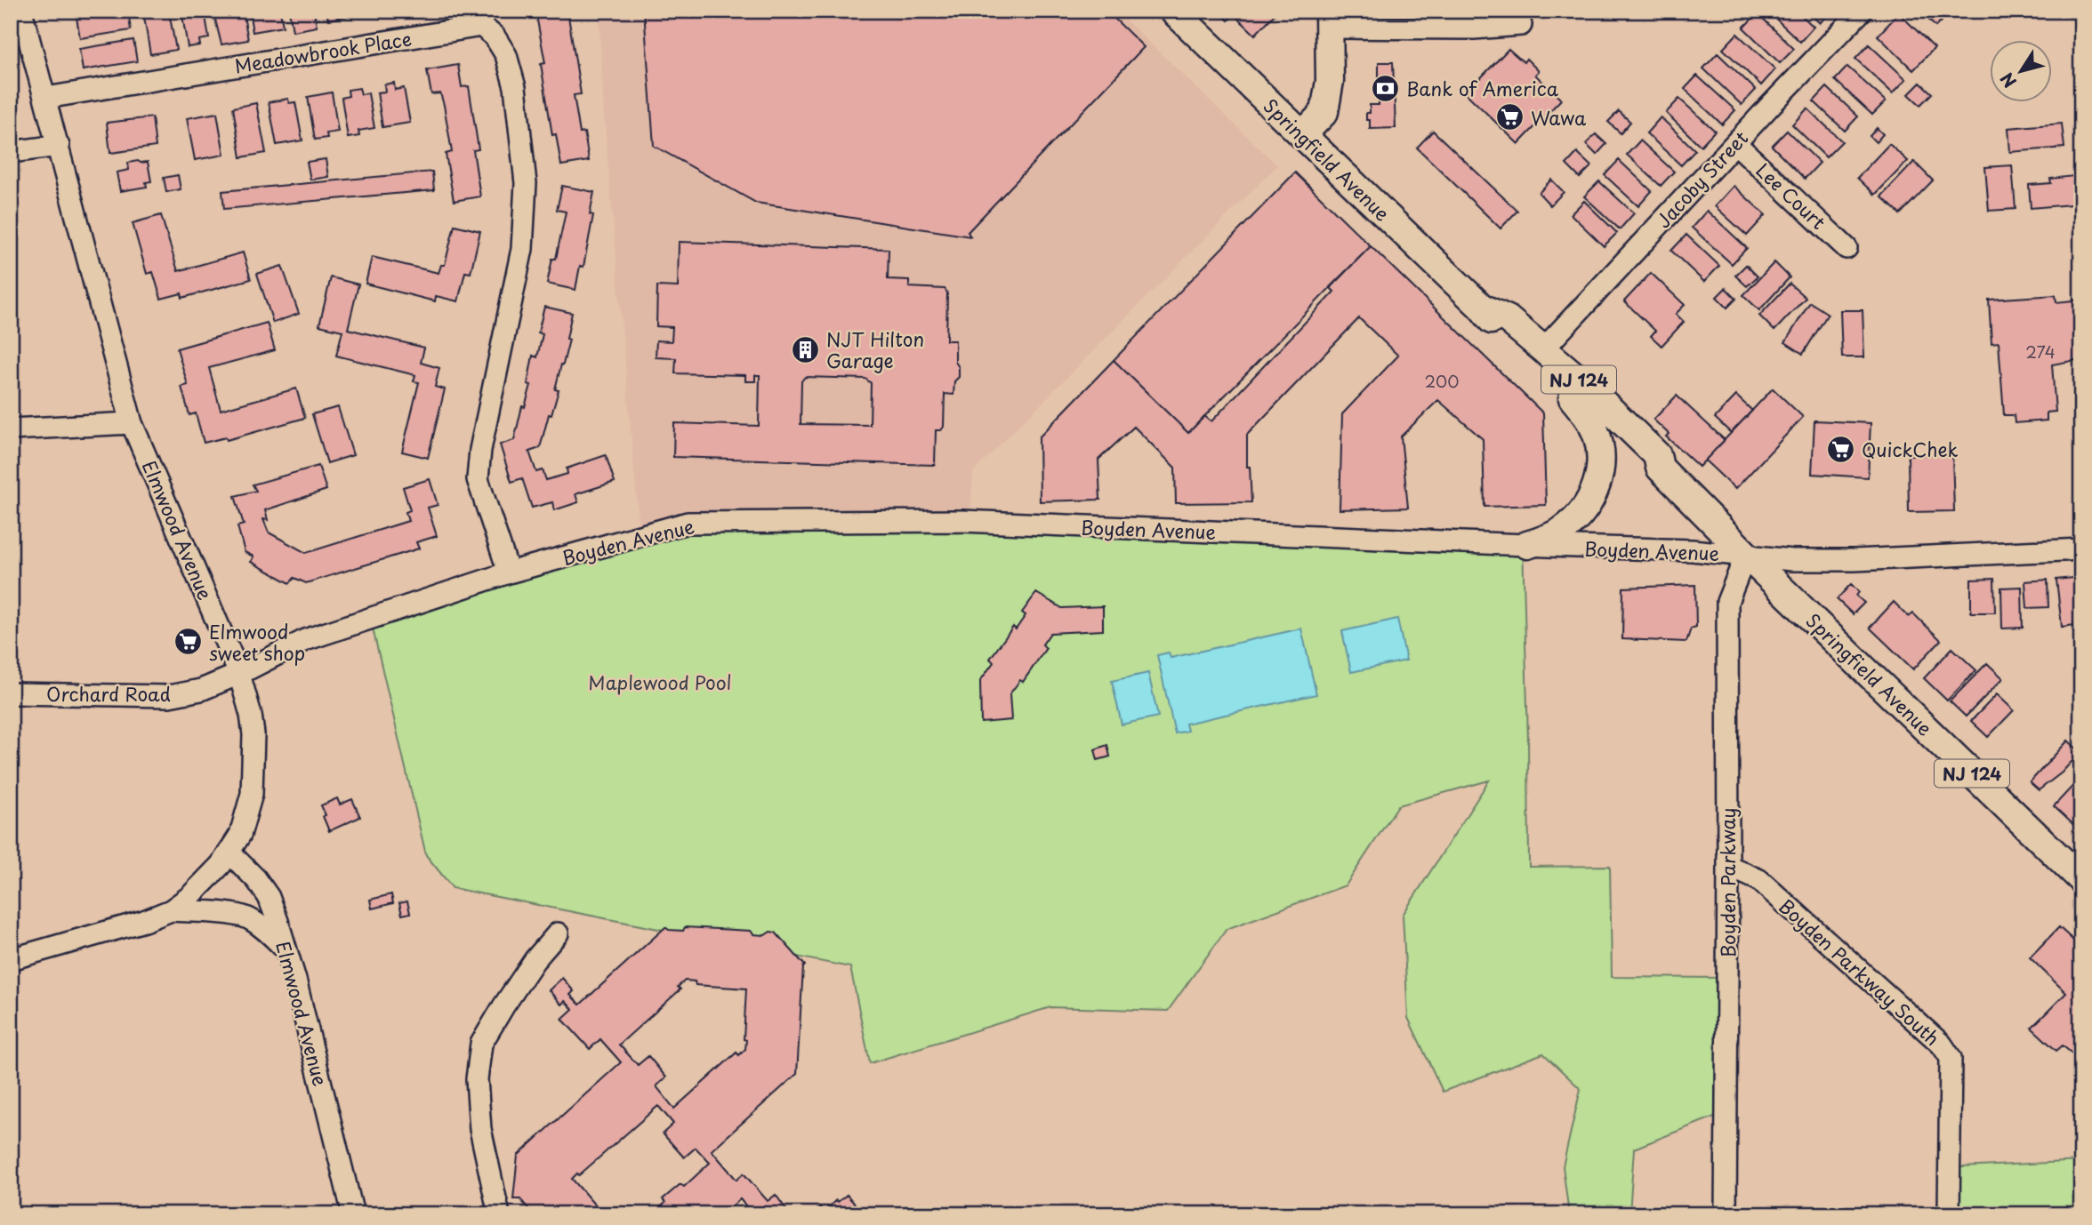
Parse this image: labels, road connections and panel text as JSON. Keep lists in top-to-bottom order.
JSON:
{
  "streets": {
    "main road": ["Springfield Avenue", "NJ 124"],
    "street": [
      "Meadowbrook Place",
      "Jacoby Street",
      "Lee Court",
      "Boyden Avenue",
      "Elmwood Avenue",
      "Orchard Road",
      "Boyden Parkway",
      "Boyden Parkway South"
    ]
  },
  "crossings": [
    ["Meadowbrook Place", "Boyden Avenue"],
    ["Meadowbrook Place", "Elmwood Avenue"],
    ["Springfield Avenue", "Jacoby Street"],
    ["Springfield Avenue", "Boyden Avenue"],
    ["Springfield Avenue", "Boyden Parkway"],
    ["Jacoby Street", "Lee Court"],
    ["Boyden Avenue", "Elmwood Avenue"],
    ["Boyden Avenue", "Orchard Road"],
    ["Boyden Avenue", "Boyden Parkway"],
    ["Elmwood Avenue", "Orchard Road"],
    ["Boyden Parkway", "Boyden Parkway South"]
  ],
  "parks": ["Maplewood Pool"],
  "places": {
    "bank": ["Bank of America"],
    "supermarket": ["Wawa", "QuickChek", "Elmwood sweet shop"],
    "building": ["NJT Hilton Garage"]
  },
  "house_numbers": ["274", "200"],
  "north": "bottom left"
}
